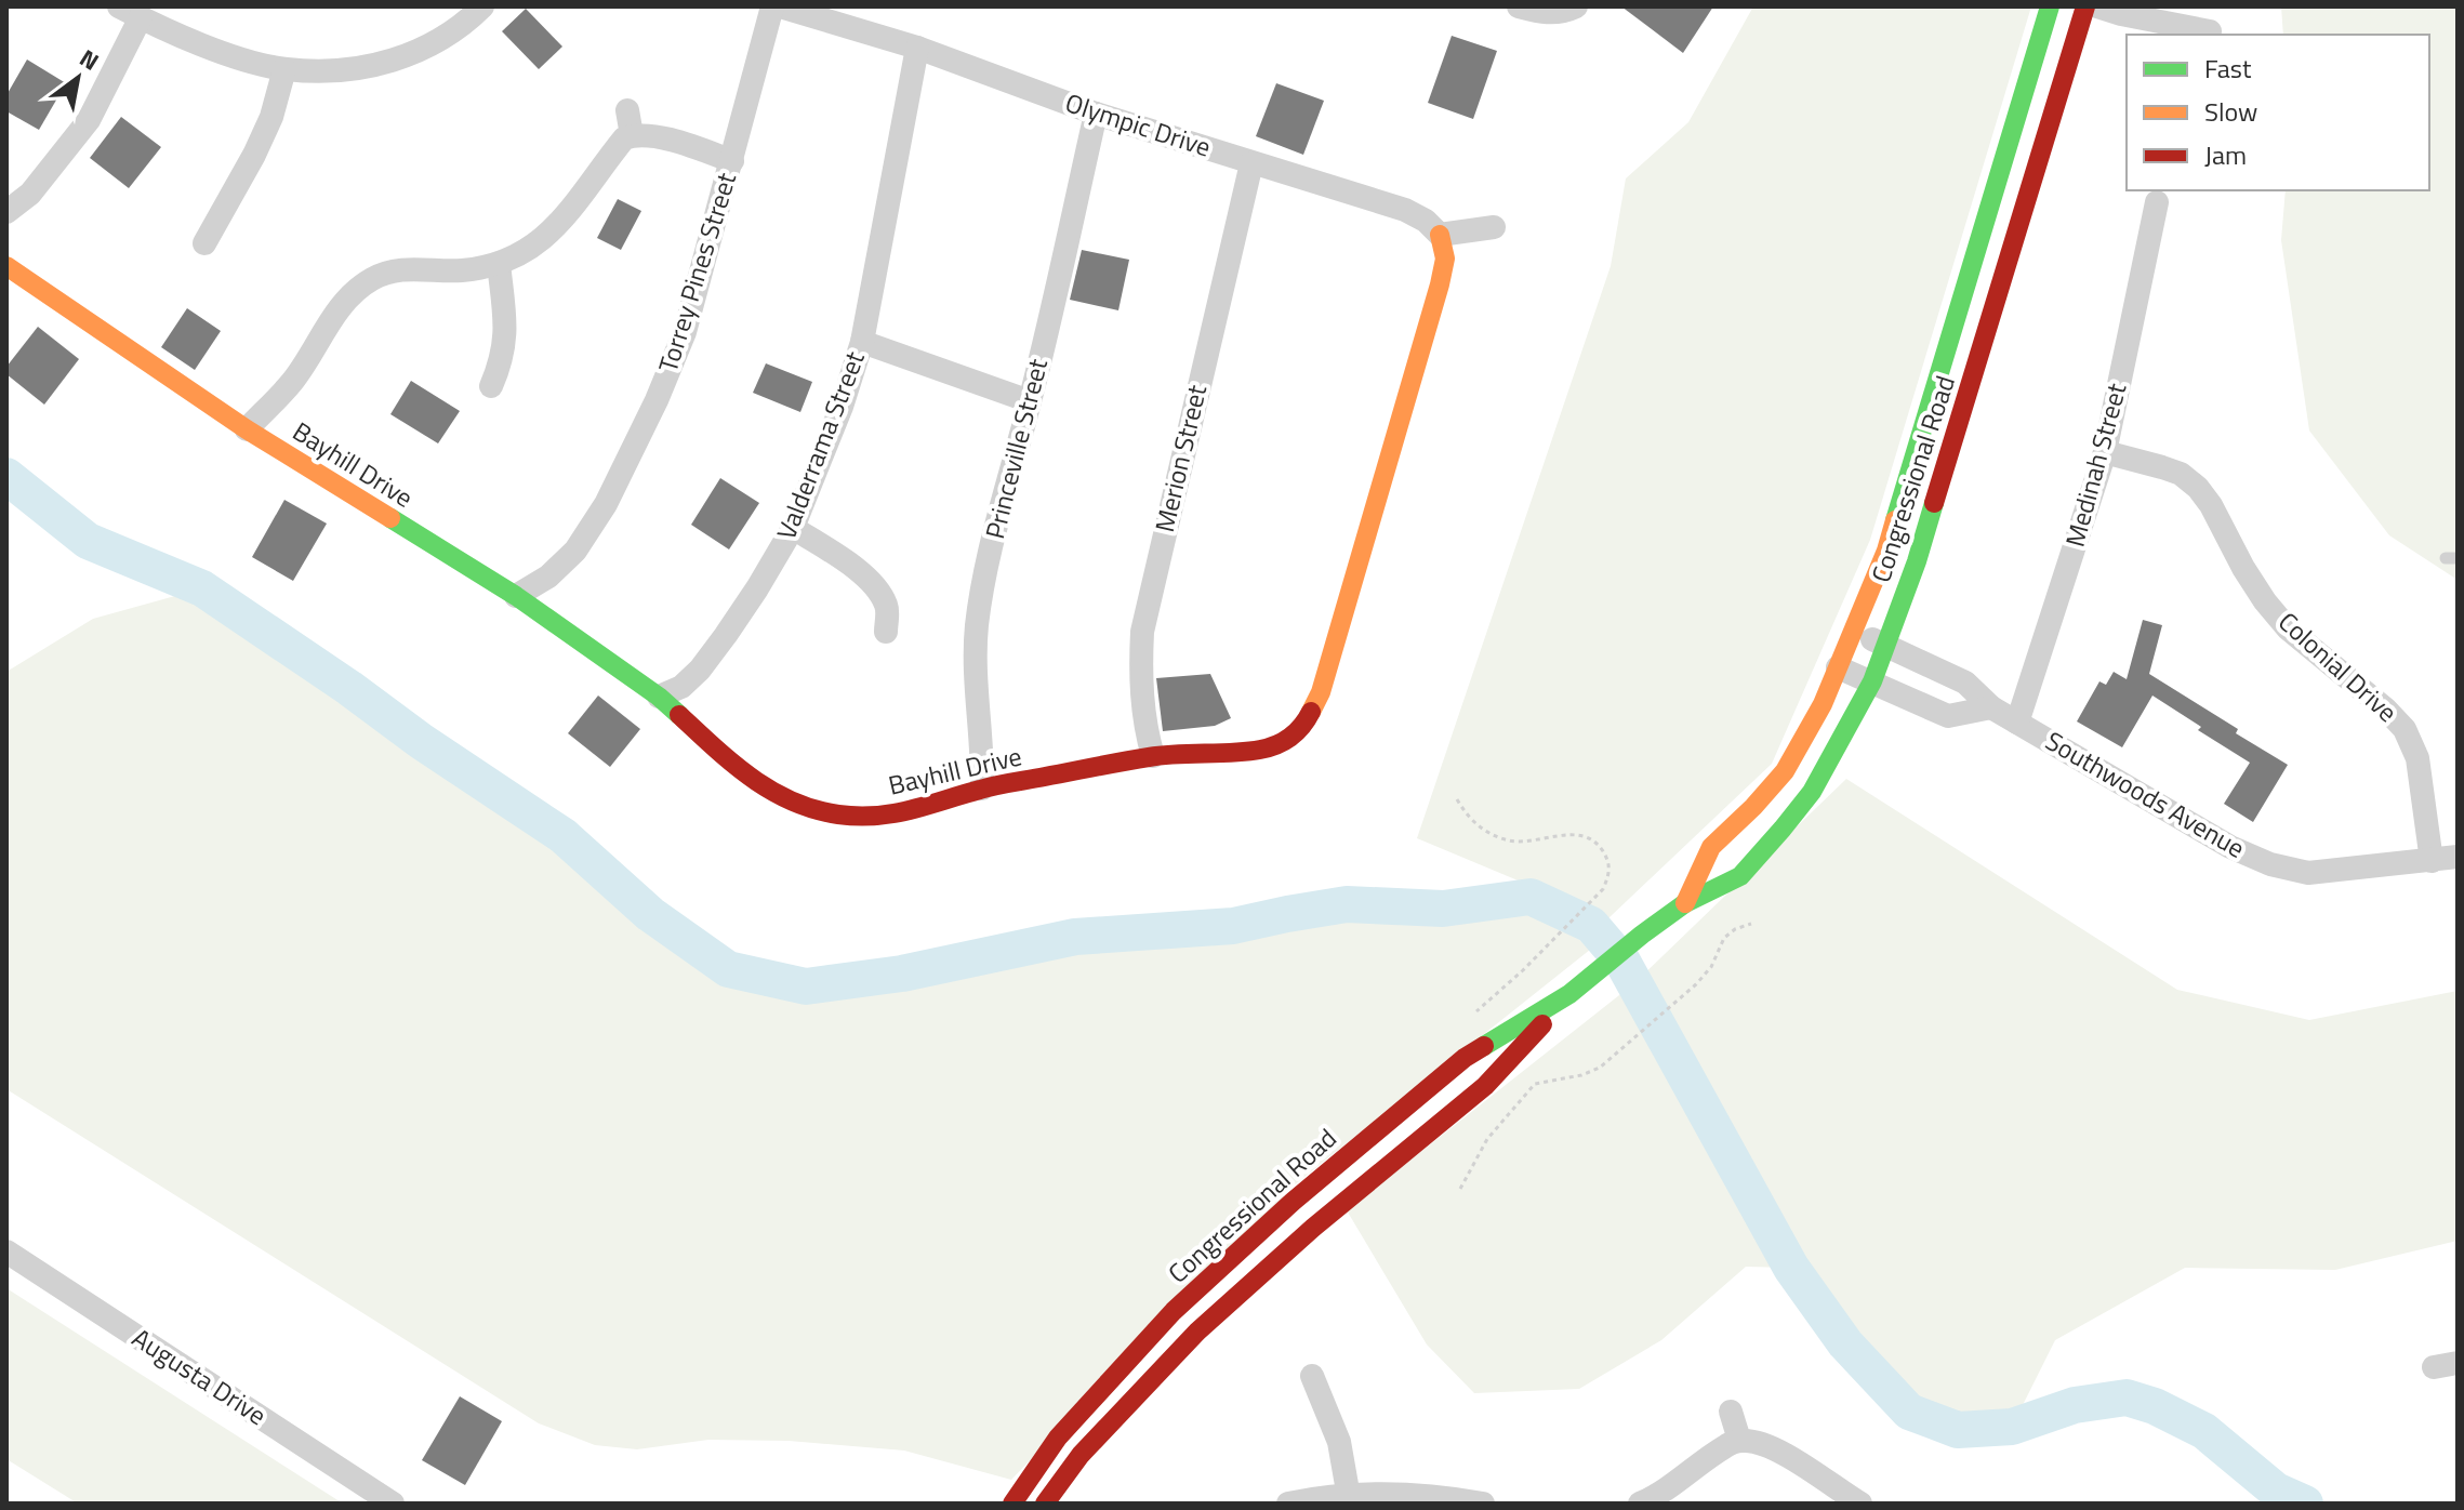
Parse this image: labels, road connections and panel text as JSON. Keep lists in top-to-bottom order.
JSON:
{
  "streets": {
    "main road": ["Bayhill Drive", "Congressional Road"],
    "street": [
      "Olympic Drive",
      "Torrey Pines Street",
      "Valderrama Street",
      "Princeville Street",
      "Merion Street",
      "Medinah Street",
      "Colonial Drive",
      "Southwoods Avenue",
      "Augusta Drive"
    ]
  },
  "crossings": [
    ["Olympic Drive", "Valderrama Street"],
    ["Olympic Drive", "Princeville Street"],
    ["Olympic Drive", "Merion Street"],
    ["Olympic Drive", "Bayhill Drive"],
    ["Torrey Pines Street", "Bayhill Drive"],
    ["Valderrama Street", "Bayhill Drive"],
    ["Princeville Street", "Bayhill Drive"],
    ["Merion Street", "Bayhill Drive"],
    ["Medinah Street", "Colonial Drive"],
    ["Medinah Street", "Southwoods Avenue"],
    ["Congressional Road", "Southwoods Avenue"],
    ["Colonial Drive", "Southwoods Avenue"]
  ],
  "legend": ["Fast", "Slow", "Jam"],
  "north": "top right"
}
